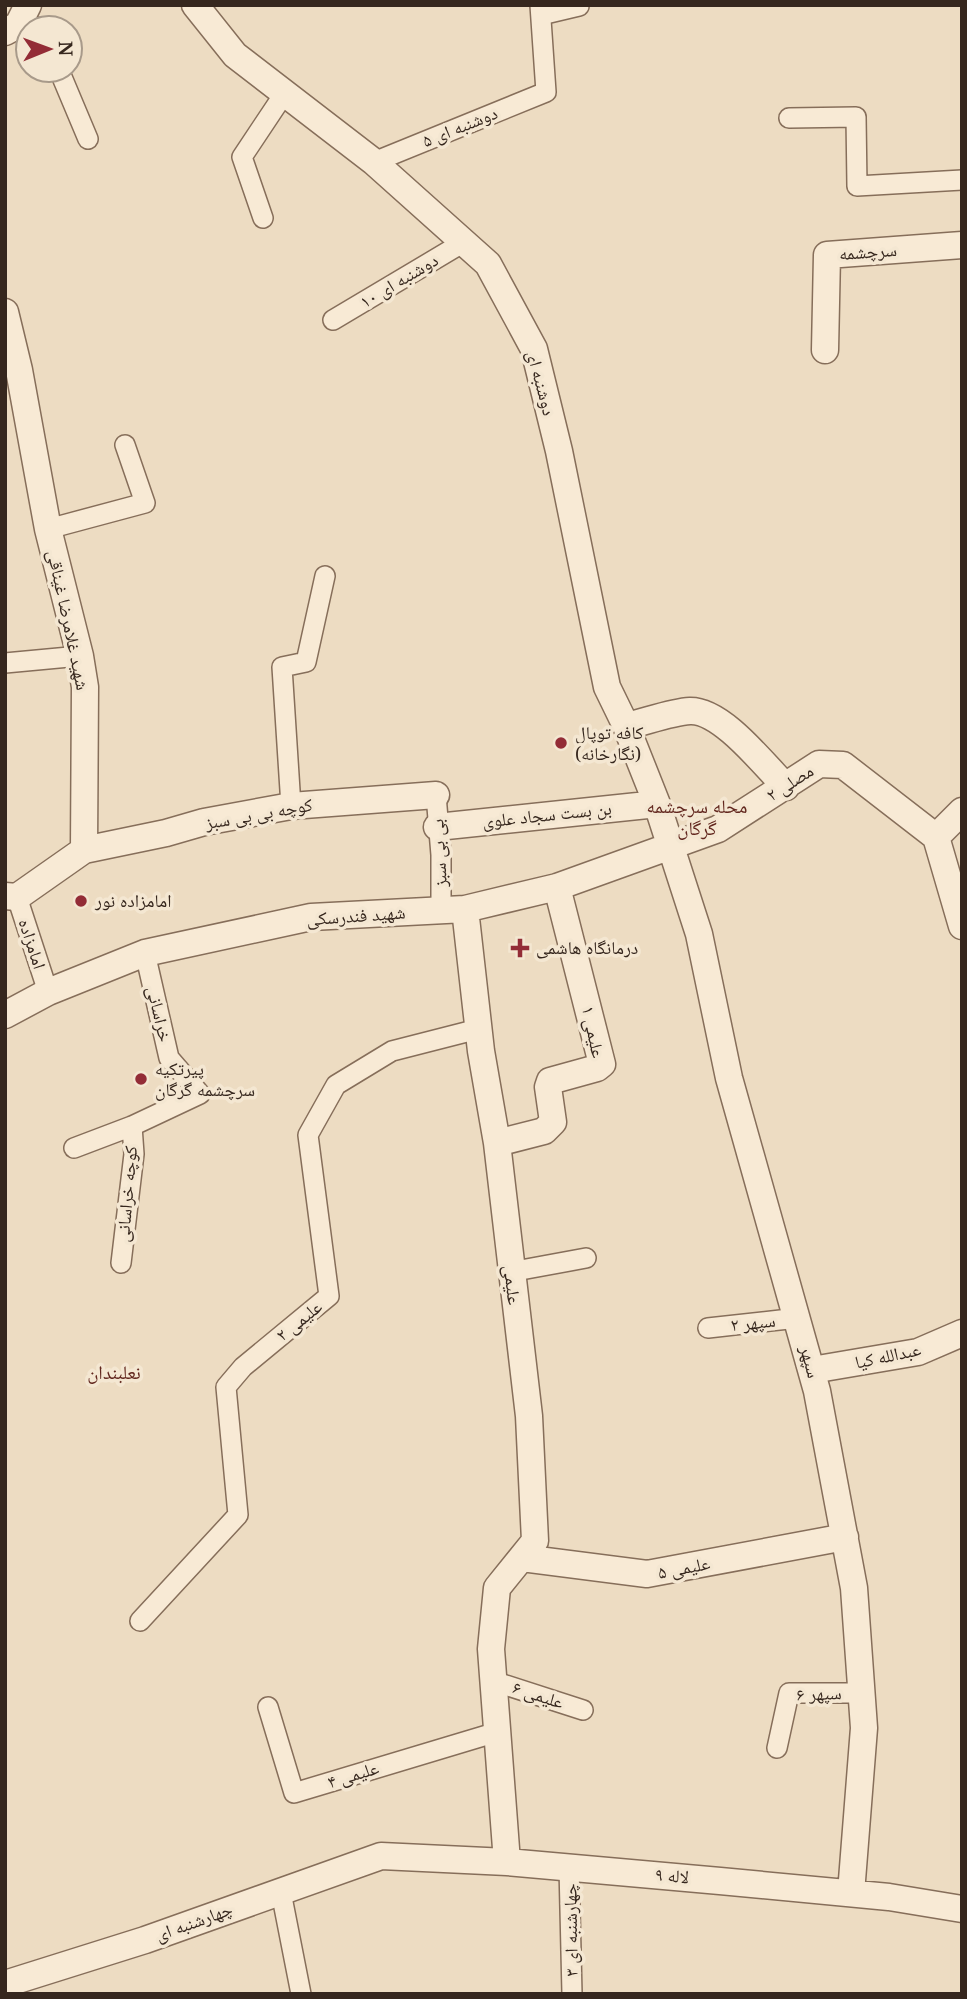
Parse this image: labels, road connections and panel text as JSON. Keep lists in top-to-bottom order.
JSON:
{
  "streets": {
    "street": [
      "۵ دوشنبه ای",
      "سرچشمه",
      "۱۰ دوشنبه ای",
      "دوشنبه ای",
      "شهید غلامرضا غیناقی",
      "۲ مصلی",
      "کوچه بی بی سبز",
      "بن بست سجاد علوی",
      "بی بی سبز",
      "شهید فندرسکی",
      "امامزاده",
      "خراسانی",
      "۱ علیمی",
      "کوچه خراسانی",
      "علیمی",
      "۲ علیمی",
      "۲ سپهر",
      "عبدالله کیا",
      "سپهر",
      "۵ علیمی",
      "۶ سپهر",
      "۶ علیمی",
      "۴ علیمی",
      "۹ لاله",
      "چهارشنبه ای",
      "۳ چهارشنبه ای"
    ]
  },
  "crossings": [
    ["۵ دوشنبه ای", "دوشنبه ای"],
    ["۱۰ دوشنبه ای", "دوشنبه ای"],
    ["دوشنبه ای", "۲ مصلی"],
    ["دوشنبه ای", "بن بست سجاد علوی"],
    ["دوشنبه ای", "شهید فندرسکی"],
    ["دوشنبه ای", "سپهر"],
    ["شهید غلامرضا غیناقی", "کوچه بی بی سبز"],
    ["۲ مصلی", "شهید فندرسکی"],
    ["۲ مصلی", "سپهر"],
    ["کوچه بی بی سبز", "بی بی سبز"],
    ["بن بست سجاد علوی", "بی بی سبز"],
    ["بی بی سبز", "شهید فندرسکی"],
    ["بی بی سبز", "علیمی"],
    ["شهید فندرسکی", "امامزاده"],
    ["شهید فندرسکی", "خراسانی"],
    ["شهید فندرسکی", "۱ علیمی"],
    ["شهید فندرسکی", "علیمی"],
    ["شهید فندرسکی", "سپهر"],
    ["خراسانی", "کوچه خراسانی"],
    ["۱ علیمی", "علیمی"],
    ["علیمی", "۲ علیمی"],
    ["علیمی", "۵ علیمی"],
    ["علیمی", "۶ علیمی"],
    ["۲ سپهر", "سپهر"],
    ["عبدالله کیا", "سپهر"],
    ["سپهر", "۵ علیمی"],
    ["سپهر", "۶ سپهر"],
    ["سپهر", "۹ لاله"],
    ["۹ لاله", "چهارشنبه ای"],
    ["۹ لاله", "۳ چهارشنبه ای"]
  ],
  "districts": ["محله سرچشمه گرگان", "نعلبندان"],
  "places": {
    "other": ["کافه توپال (نگارخانه)", "امامزاده نور", "پیرتکیه سرچشمه گرگان"],
    "health": ["درمانگاه هاشمی"]
  },
  "north": "right"
}
